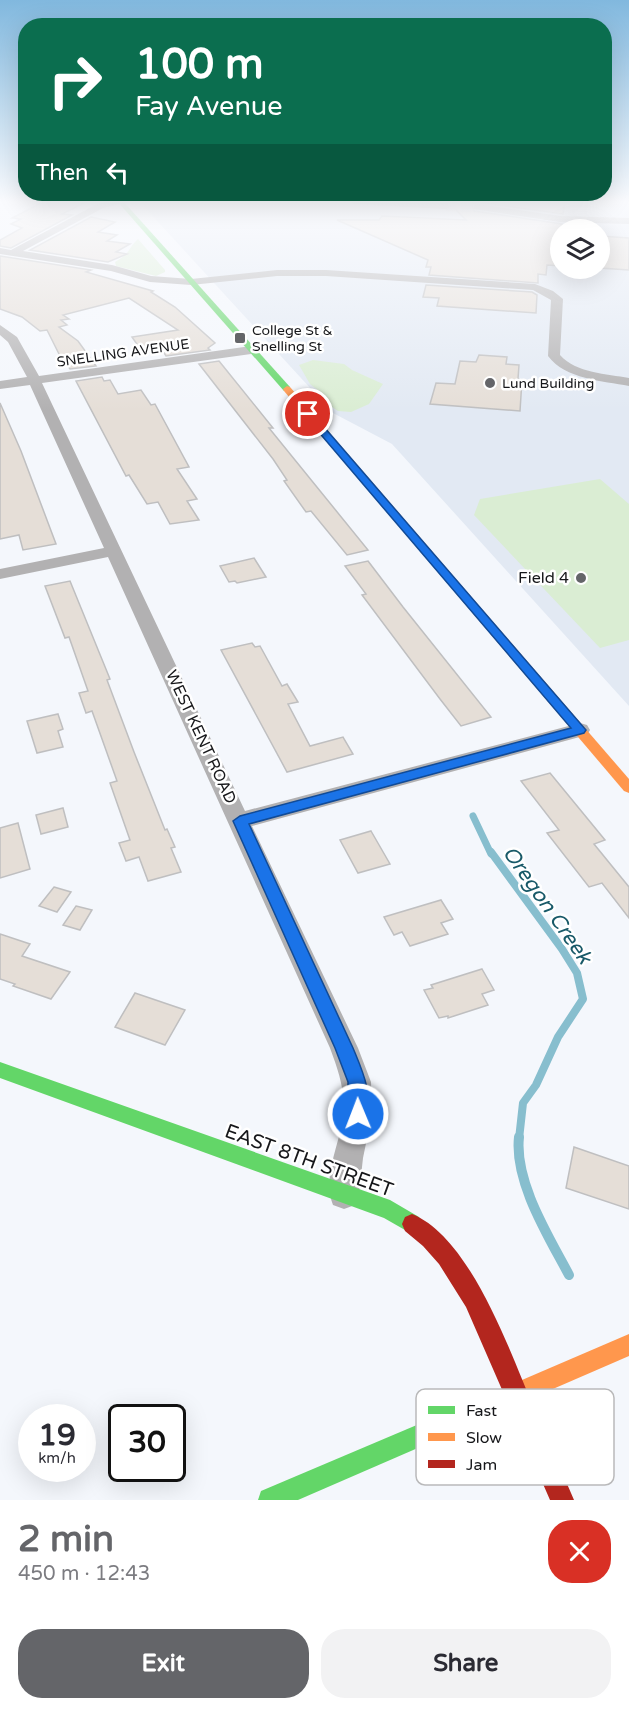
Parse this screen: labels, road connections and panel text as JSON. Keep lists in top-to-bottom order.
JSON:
{
  "streets": {
    "street": ["SNELLING AVENUE", "WEST KENT ROAD", "EAST 8TH STREET"]
  },
  "crossings": [
    ["SNELLING AVENUE", "WEST KENT ROAD"],
    ["WEST KENT ROAD", "EAST 8TH STREET"]
  ],
  "water": ["Oregon Creek"],
  "places": {
    "transit": ["College St & Snelling St"],
    "other": ["Lund Building", "Field 4"]
  },
  "legend": ["Fast", "Slow", "Jam"],
  "page": {
    "turn": ["100 m", "Fay Avenue"],
    "then": "Then",
    "speed": "19 km/h",
    "limit": "30",
    "heading": ["2 min", "450 m · 12:43"],
    "buttons": ["Exit", "Share"]
  }
}
